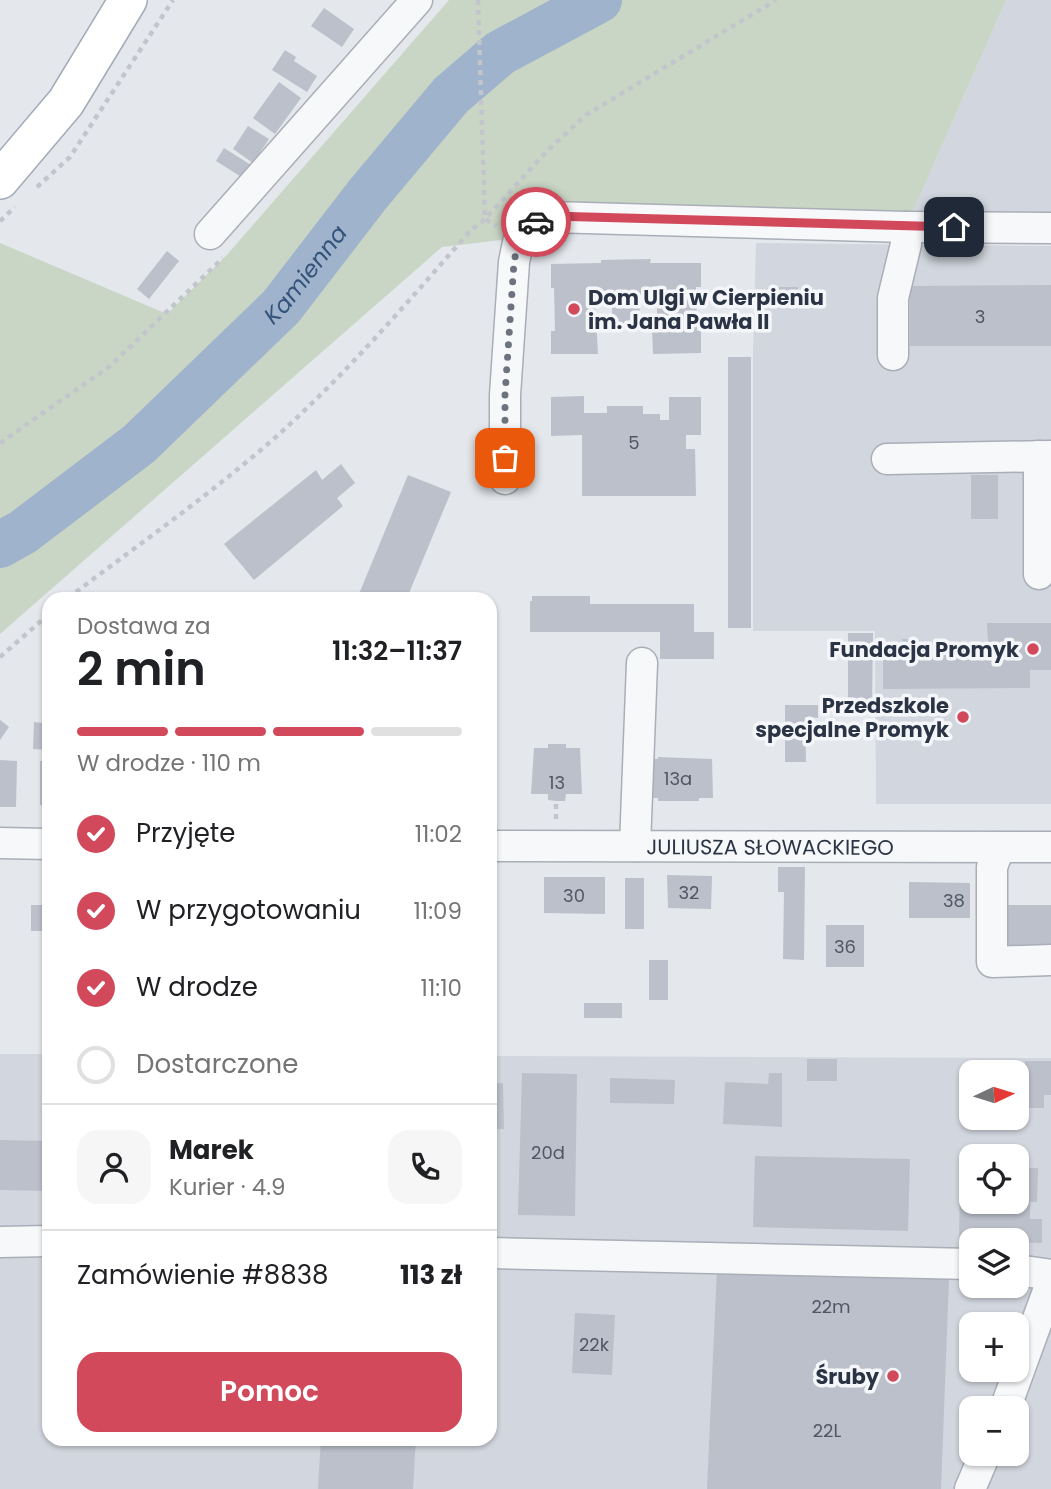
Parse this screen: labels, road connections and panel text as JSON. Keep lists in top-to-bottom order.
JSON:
{
  "streets": {
    "street": ["JULIUSZA SŁOWACKIEGO"]
  },
  "water": ["Kamienna"],
  "places": [
    "Dom Ulgi w Cierpieniu im. Jana Pawła II",
    "Fundacja Promyk",
    "Przedszkole specjalne Promyk",
    "Śruby"
  ],
  "house_numbers": [
    "3",
    "5",
    "13a",
    "13",
    "32",
    "30",
    "38",
    "36",
    "20d",
    "22m",
    "22k",
    "22L"
  ],
  "north": "right",
  "page": {
    "heading": ["2 min", "Dostawa za", "11:32–11:37"],
    "panel": [
      "Marek",
      "Kurier · 4.9",
      "Zamówienie #8838",
      "113 zł"
    ],
    "bar": "W drodze · 110 m",
    "list": [
      ["Przyjęte", "11:02"],
      ["W przygotowaniu", "11:09"],
      ["W drodze", "11:10"],
      "Dostarczone"
    ],
    "map_buttons": ["+", "−"],
    "buttons": "Pomoc"
  }
}
